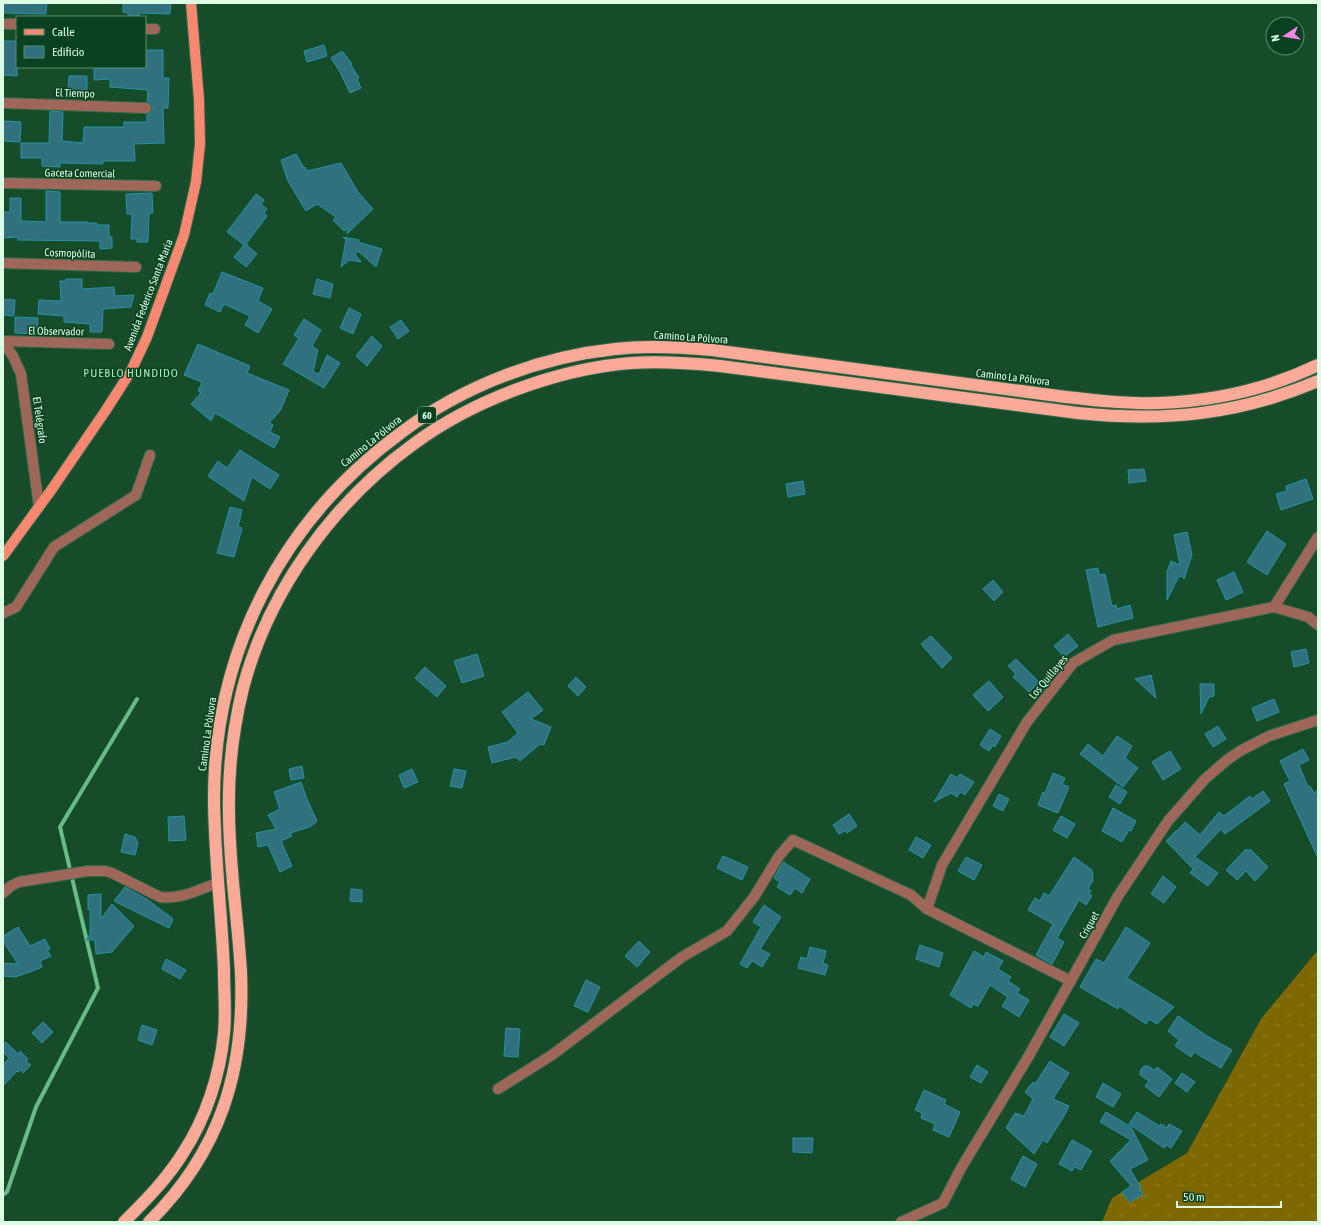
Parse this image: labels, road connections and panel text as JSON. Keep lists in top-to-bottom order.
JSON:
{
  "streets": {
    "highway": ["Camino La Pólvora", "60"],
    "main road": ["Avenida Federico Santa María"],
    "street": [
      "El Tiempo",
      "Gaceta Comercial",
      "Cosmopólita",
      "El Observador",
      "El Telégrafo",
      "Los Quillayes",
      "Criquet"
    ]
  },
  "crossings": [
    ["Avenida Federico Santa María", "El Telégrafo"],
    ["El Observador", "El Telégrafo"]
  ],
  "districts": ["PUEBLO HUNDIDO"],
  "legend": ["Calle", "Edificio"],
  "scale_bar": "50 m",
  "north": "left"
}
